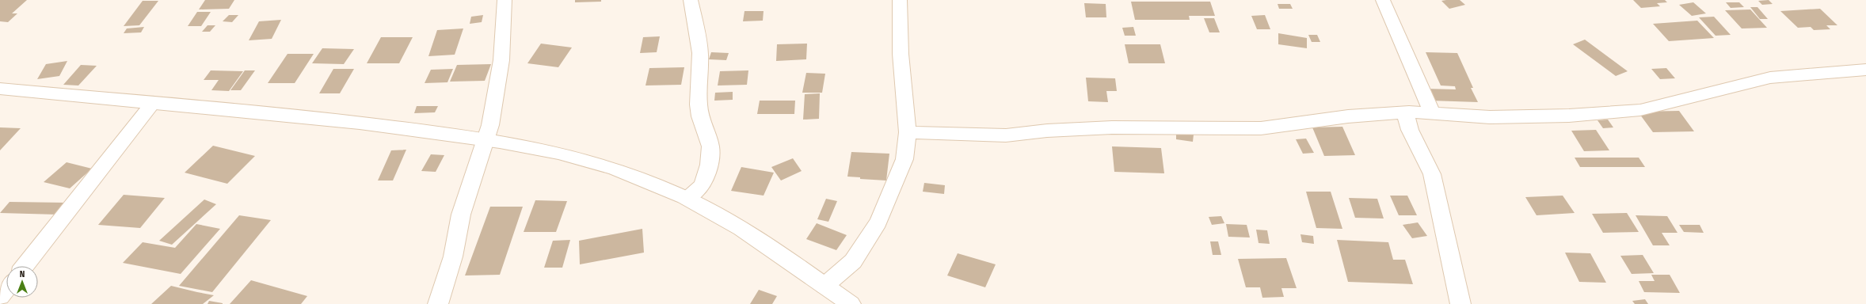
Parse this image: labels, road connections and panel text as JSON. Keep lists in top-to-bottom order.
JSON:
{
  "north": "top"
}
